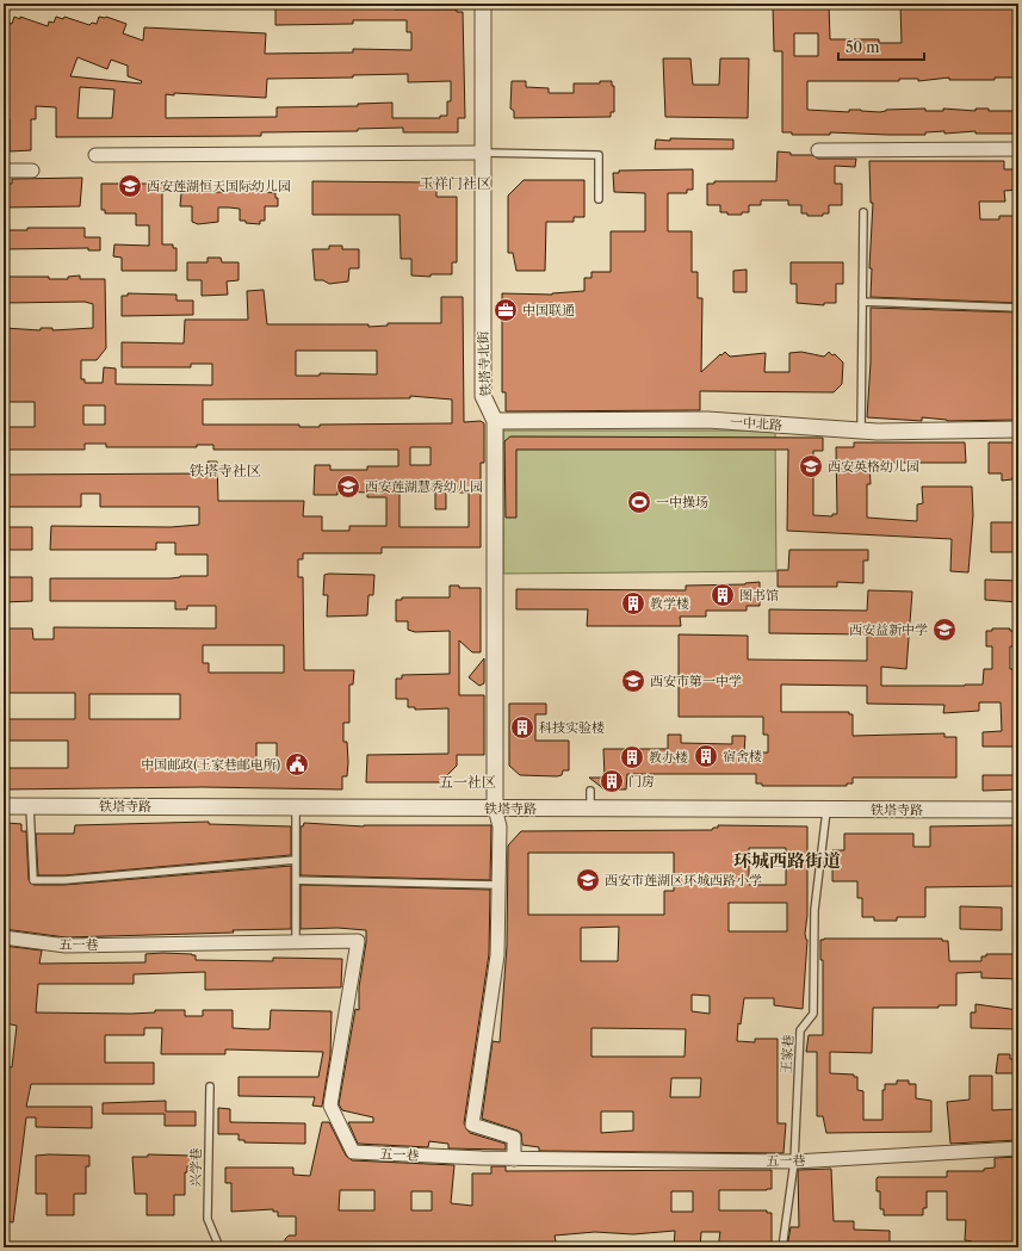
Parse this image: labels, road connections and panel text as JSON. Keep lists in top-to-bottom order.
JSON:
{
  "streets": {
    "street": [
      "铁塔寺北街",
      "一中北路",
      "铁塔寺路",
      "五一巷"
    ],
    "lane": ["王家巷", "兴学巷"]
  },
  "crossings": [
    ["铁塔寺北街", "一中北路"],
    ["铁塔寺北街", "铁塔寺路"],
    ["铁塔寺路", "王家巷"],
    ["五一巷", "王家巷"]
  ],
  "districts": [
    "玉祥门社区",
    "铁塔寺社区",
    "五一社区",
    "环城西路街道"
  ],
  "places": {
    "school or university": [
      "西安莲湖恒天国际幼儿园",
      "西安英格幼儿园",
      "西安莲湖慧秀幼儿园",
      "西安益新中学",
      "西安市第一中学",
      "西安市莲湖区环城西路小学"
    ],
    "office": ["中国联通"],
    "sports": ["一中操场"],
    "building": [
      "图书馆",
      "教学楼",
      "科技实验楼",
      "宿舍楼",
      "教办楼",
      "门房"
    ],
    "public building": ["中国邮政(王家巷邮电所)"]
  },
  "scale_bar": "50 m"
}
